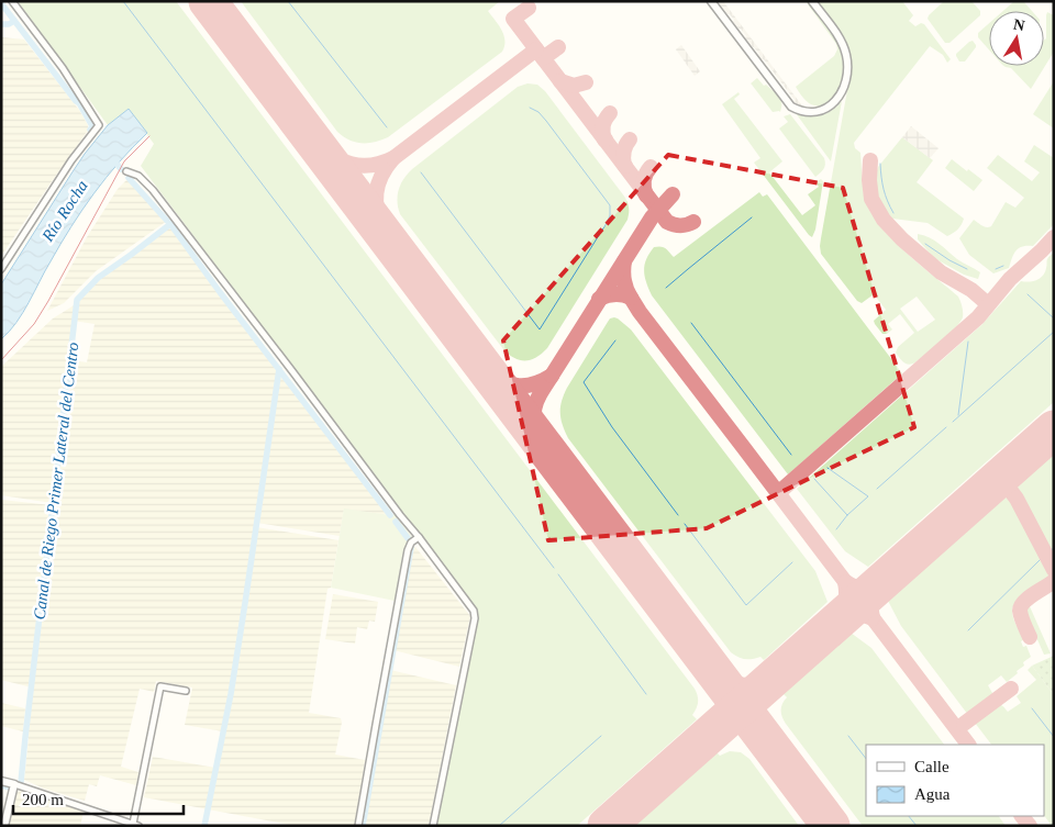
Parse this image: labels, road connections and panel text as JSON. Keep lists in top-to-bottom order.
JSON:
{
  "water": ["Río Rocha", "Canal de Riego Primer Lateral del Centro"],
  "legend": ["Calle", "Agua"],
  "scale_bar": "200 m",
  "north": "top"
}
